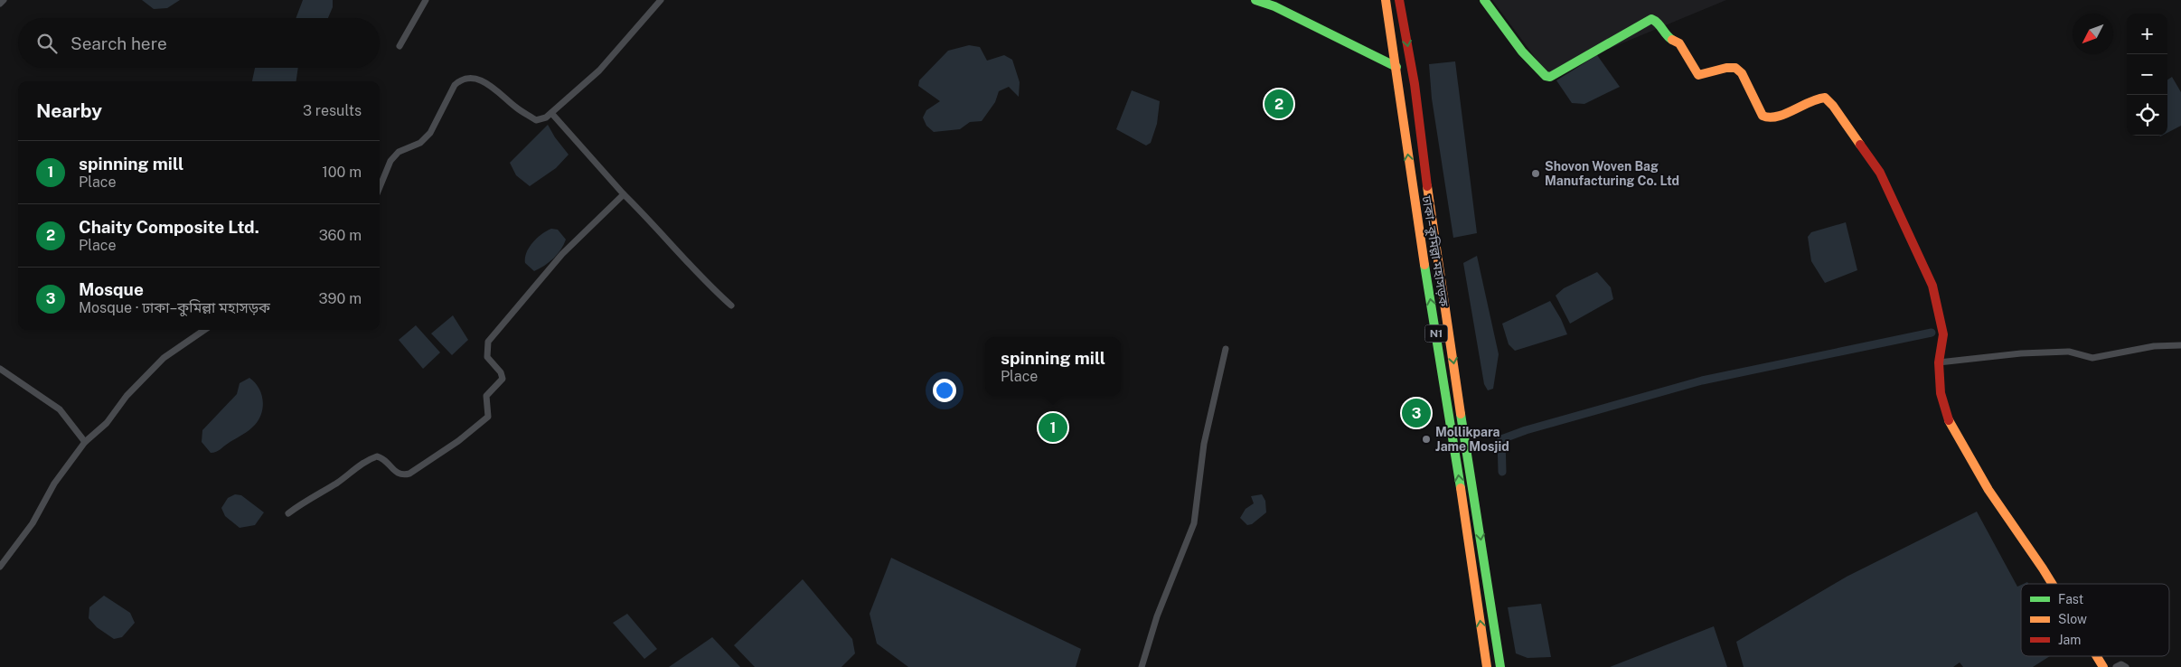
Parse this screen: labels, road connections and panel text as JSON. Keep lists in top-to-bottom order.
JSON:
{
  "streets": {
    "main road": ["ঢাকা–কুমিল্লা মহাসড়ক", "N1"]
  },
  "places": ["Shovon Woven Bag Manufacturing Co. Ltd", "Mollikpara Jame Mosjid"],
  "legend": ["Fast", "Slow", "Jam"],
  "north": "bottom left",
  "page": {
    "map_buttons": ["+", "−"],
    "search": "Search here",
    "heading": ["Nearby", "3 results"],
    "pins": ["2", "3", "1"],
    "list": [
      {
        "mark": "1",
        "name": "spinning mill",
        "note": "Place",
        "value": "100 m"
      },
      {
        "mark": "2",
        "name": "Chaity Composite Ltd.",
        "note": "Place",
        "value": "360 m"
      },
      {
        "mark": "3",
        "name": "Mosque",
        "note": "Mosque · ঢাকা–কুমিল্লা মহাসড়ক",
        "value": "390 m"
      }
    ],
    "popup": ["spinning mill", "Place"]
  }
}
